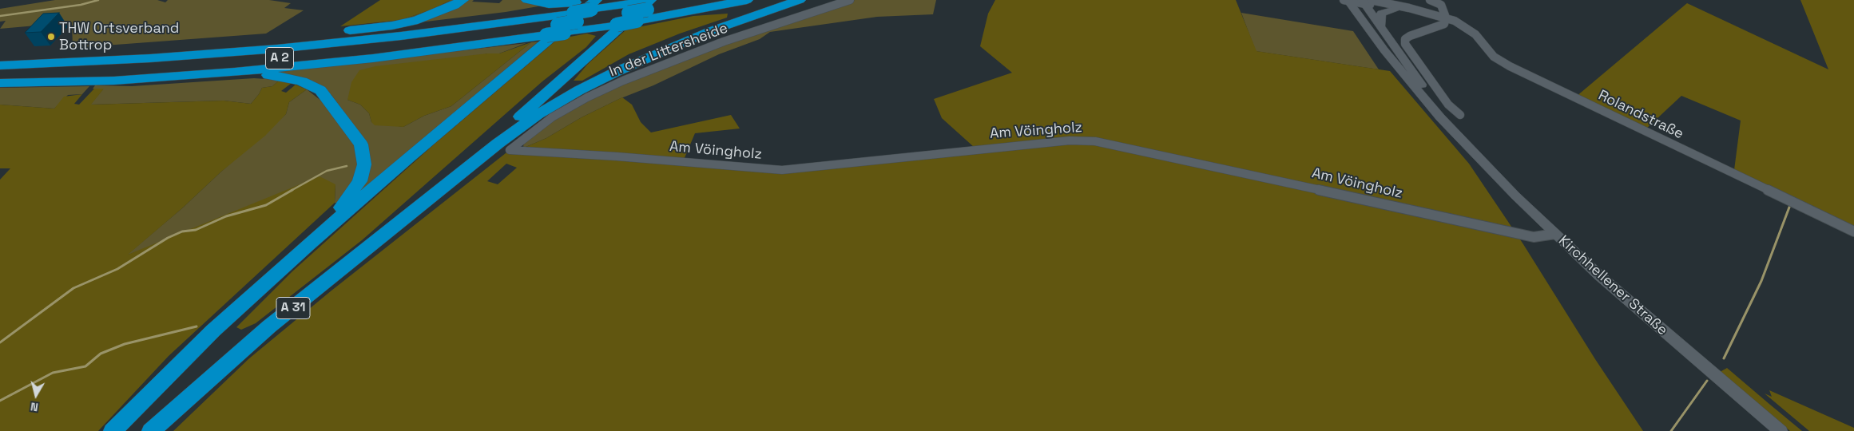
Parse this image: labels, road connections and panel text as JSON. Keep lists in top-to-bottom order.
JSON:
{
  "streets": {
    "highway": ["A 2", "A 31"],
    "main road": ["Kirchhellener Straße"],
    "street": ["In der Littersheide", "Rolandstraße", "Am Vöingholz"]
  },
  "crossings": [
    ["In der Littersheide", "Am Vöingholz"],
    ["Rolandstraße", "Kirchhellener Straße"],
    ["Am Vöingholz", "Kirchhellener Straße"]
  ],
  "places": ["THW Ortsverband Bottrop"],
  "north": "bottom"
}
